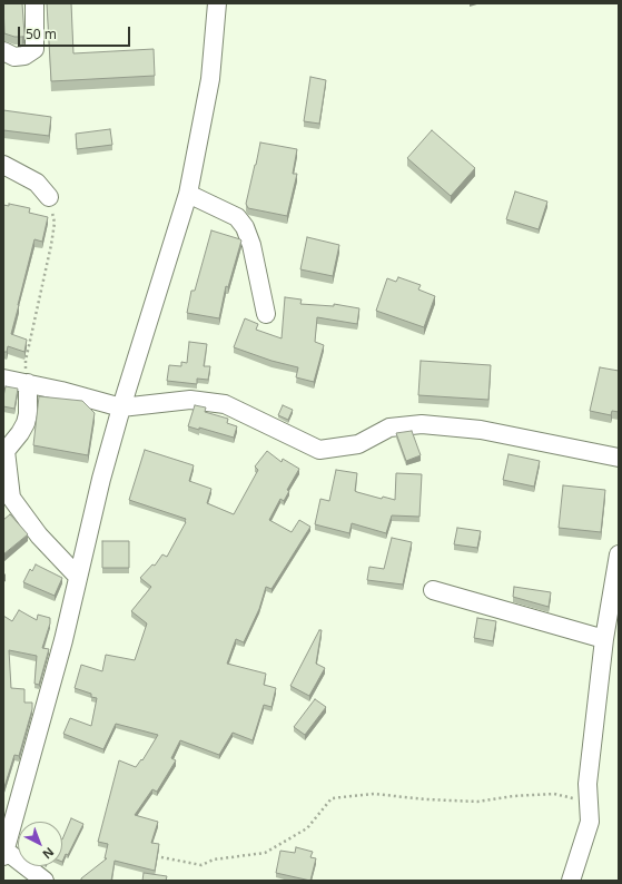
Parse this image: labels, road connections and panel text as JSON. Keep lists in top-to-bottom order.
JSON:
{
  "scale_bar": "50 m",
  "north": "bottom right"
}
